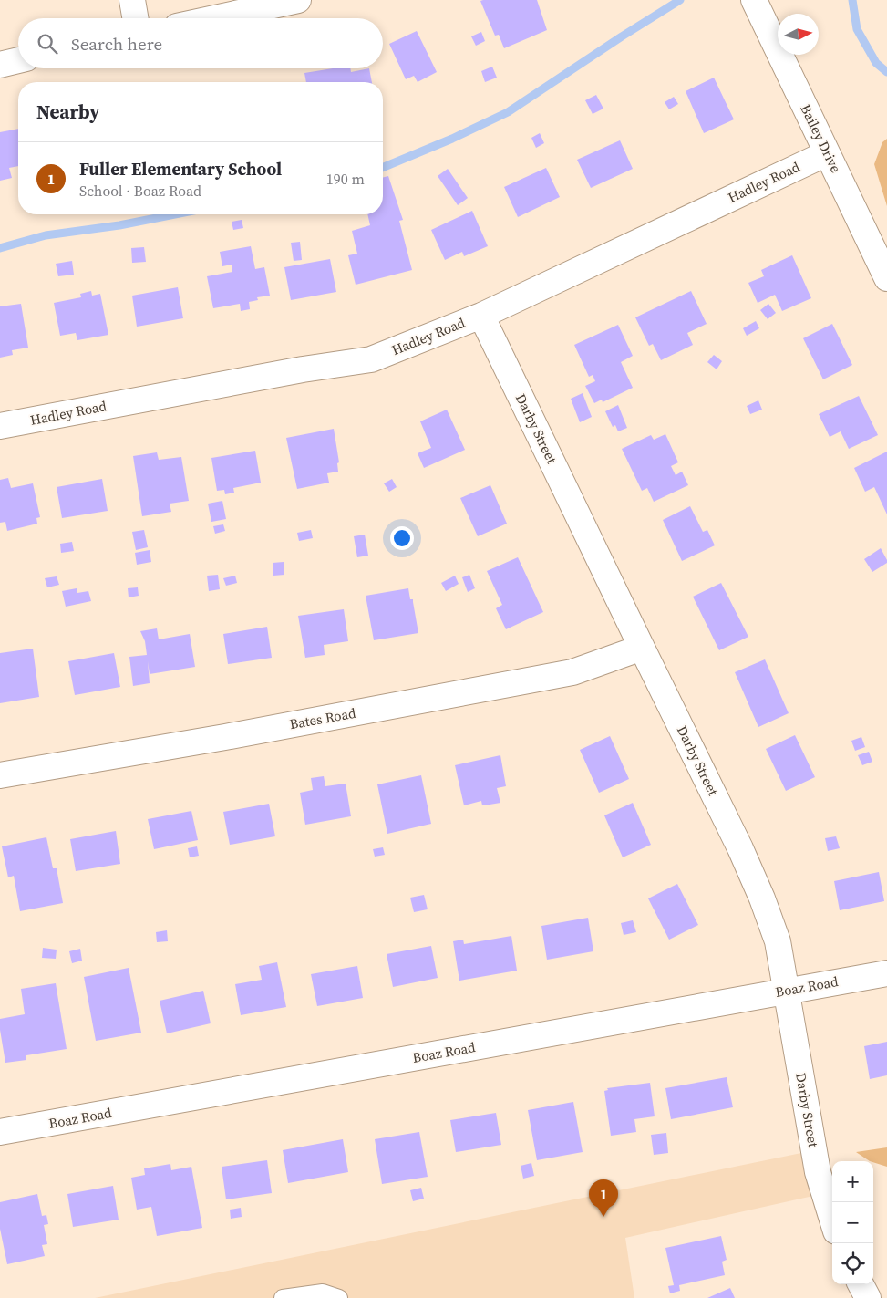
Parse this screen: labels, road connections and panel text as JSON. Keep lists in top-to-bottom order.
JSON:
{
  "streets": {
    "street": [
      "Bailey Drive",
      "Hadley Road",
      "Darby Street",
      "Bates Road",
      "Boaz Road"
    ]
  },
  "crossings": [
    ["Bailey Drive", "Hadley Road"],
    ["Hadley Road", "Darby Street"],
    ["Darby Street", "Bates Road"],
    ["Darby Street", "Boaz Road"]
  ],
  "north": "right",
  "page": {
    "search": "Search here",
    "heading": "Nearby",
    "list": [
      {
        "mark": "1",
        "name": "Fuller Elementary School",
        "note": "School · Boaz Road",
        "value": "190 m"
      }
    ],
    "map_buttons": ["+", "−"],
    "pins": "1"
  }
}
